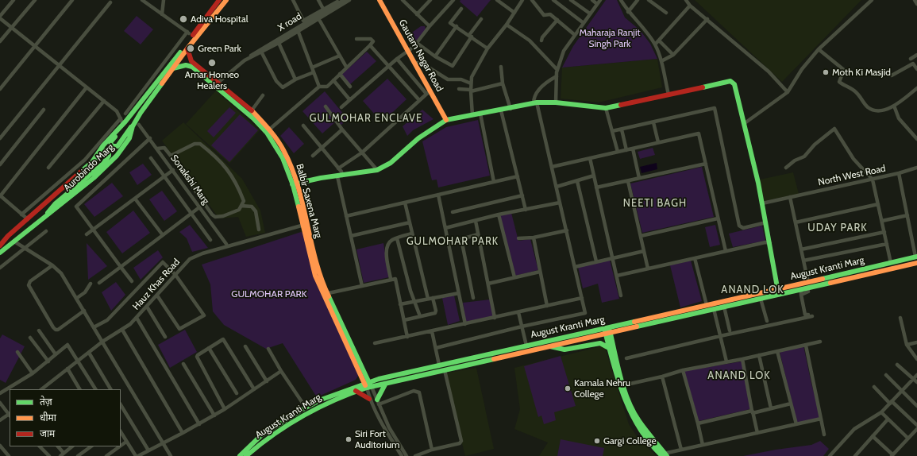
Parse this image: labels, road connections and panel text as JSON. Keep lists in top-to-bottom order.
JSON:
{
  "streets": {
    "main road": [
      "Gautam Nagar Road",
      "Aurobindo Marg",
      "Balbir Saxena Marg",
      "August Kranti Marg"
    ],
    "street": [
      "X road",
      "North West Road",
      "Sonakshi Marg",
      "Hauz Khas Road"
    ]
  },
  "crossings": [
    ["Aurobindo Marg", "Balbir Saxena Marg"],
    ["North West Road", "August Kranti Marg"],
    ["Balbir Saxena Marg", "August Kranti Marg"],
    ["Balbir Saxena Marg", "Hauz Khas Road"]
  ],
  "districts": [
    "GULMOHAR ENCLAVE",
    "NEETI BAGH",
    "UDAY PARK",
    "GULMOHAR PARK",
    "ANAND LOK",
    "ANAND LOK"
  ],
  "parks": ["Maharaja Ranjit Singh Park", "GULMOHAR PARK"],
  "places": [
    "Adiva Hospital",
    "Green Park",
    "Amar Homeo Healers",
    "Moth Ki Masjid",
    "Kamala Nehru College",
    "Siri Fort Auditorium",
    "Gargi College"
  ],
  "legend": ["तेज़", "धीमा", "जाम"]
}
